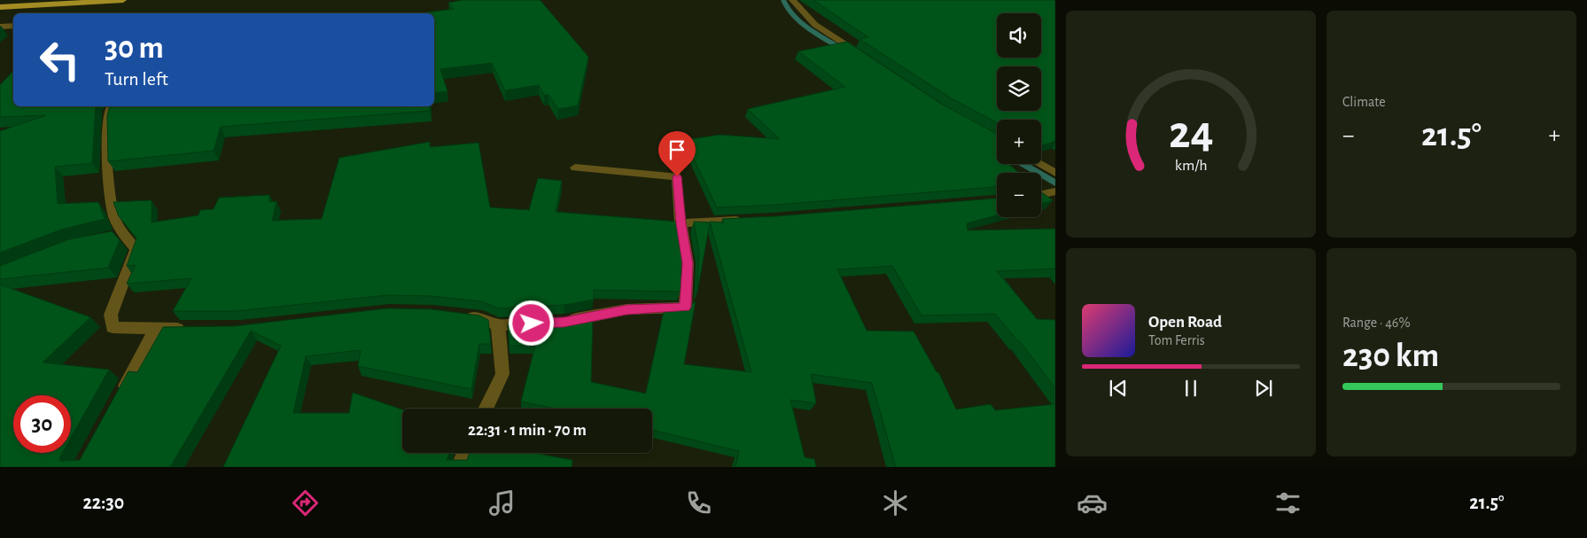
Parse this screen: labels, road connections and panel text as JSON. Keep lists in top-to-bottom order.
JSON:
{
  "page": {
    "tile": [
      "Climate",
      ["Range · 46%", "230 km"]
    ],
    "map_buttons": ["+", "−"],
    "turn": ["30 m", "Turn left"],
    "heat": ["−", "21.5°", "+"],
    "song": ["Open Road", "Tom Ferris"],
    "limit": "30",
    "trip": "22:31 · 1 min · 70 m",
    "tabs": ["22:30", "21.5°"],
    "gauge": ["24", "km/h"]
  }
}
